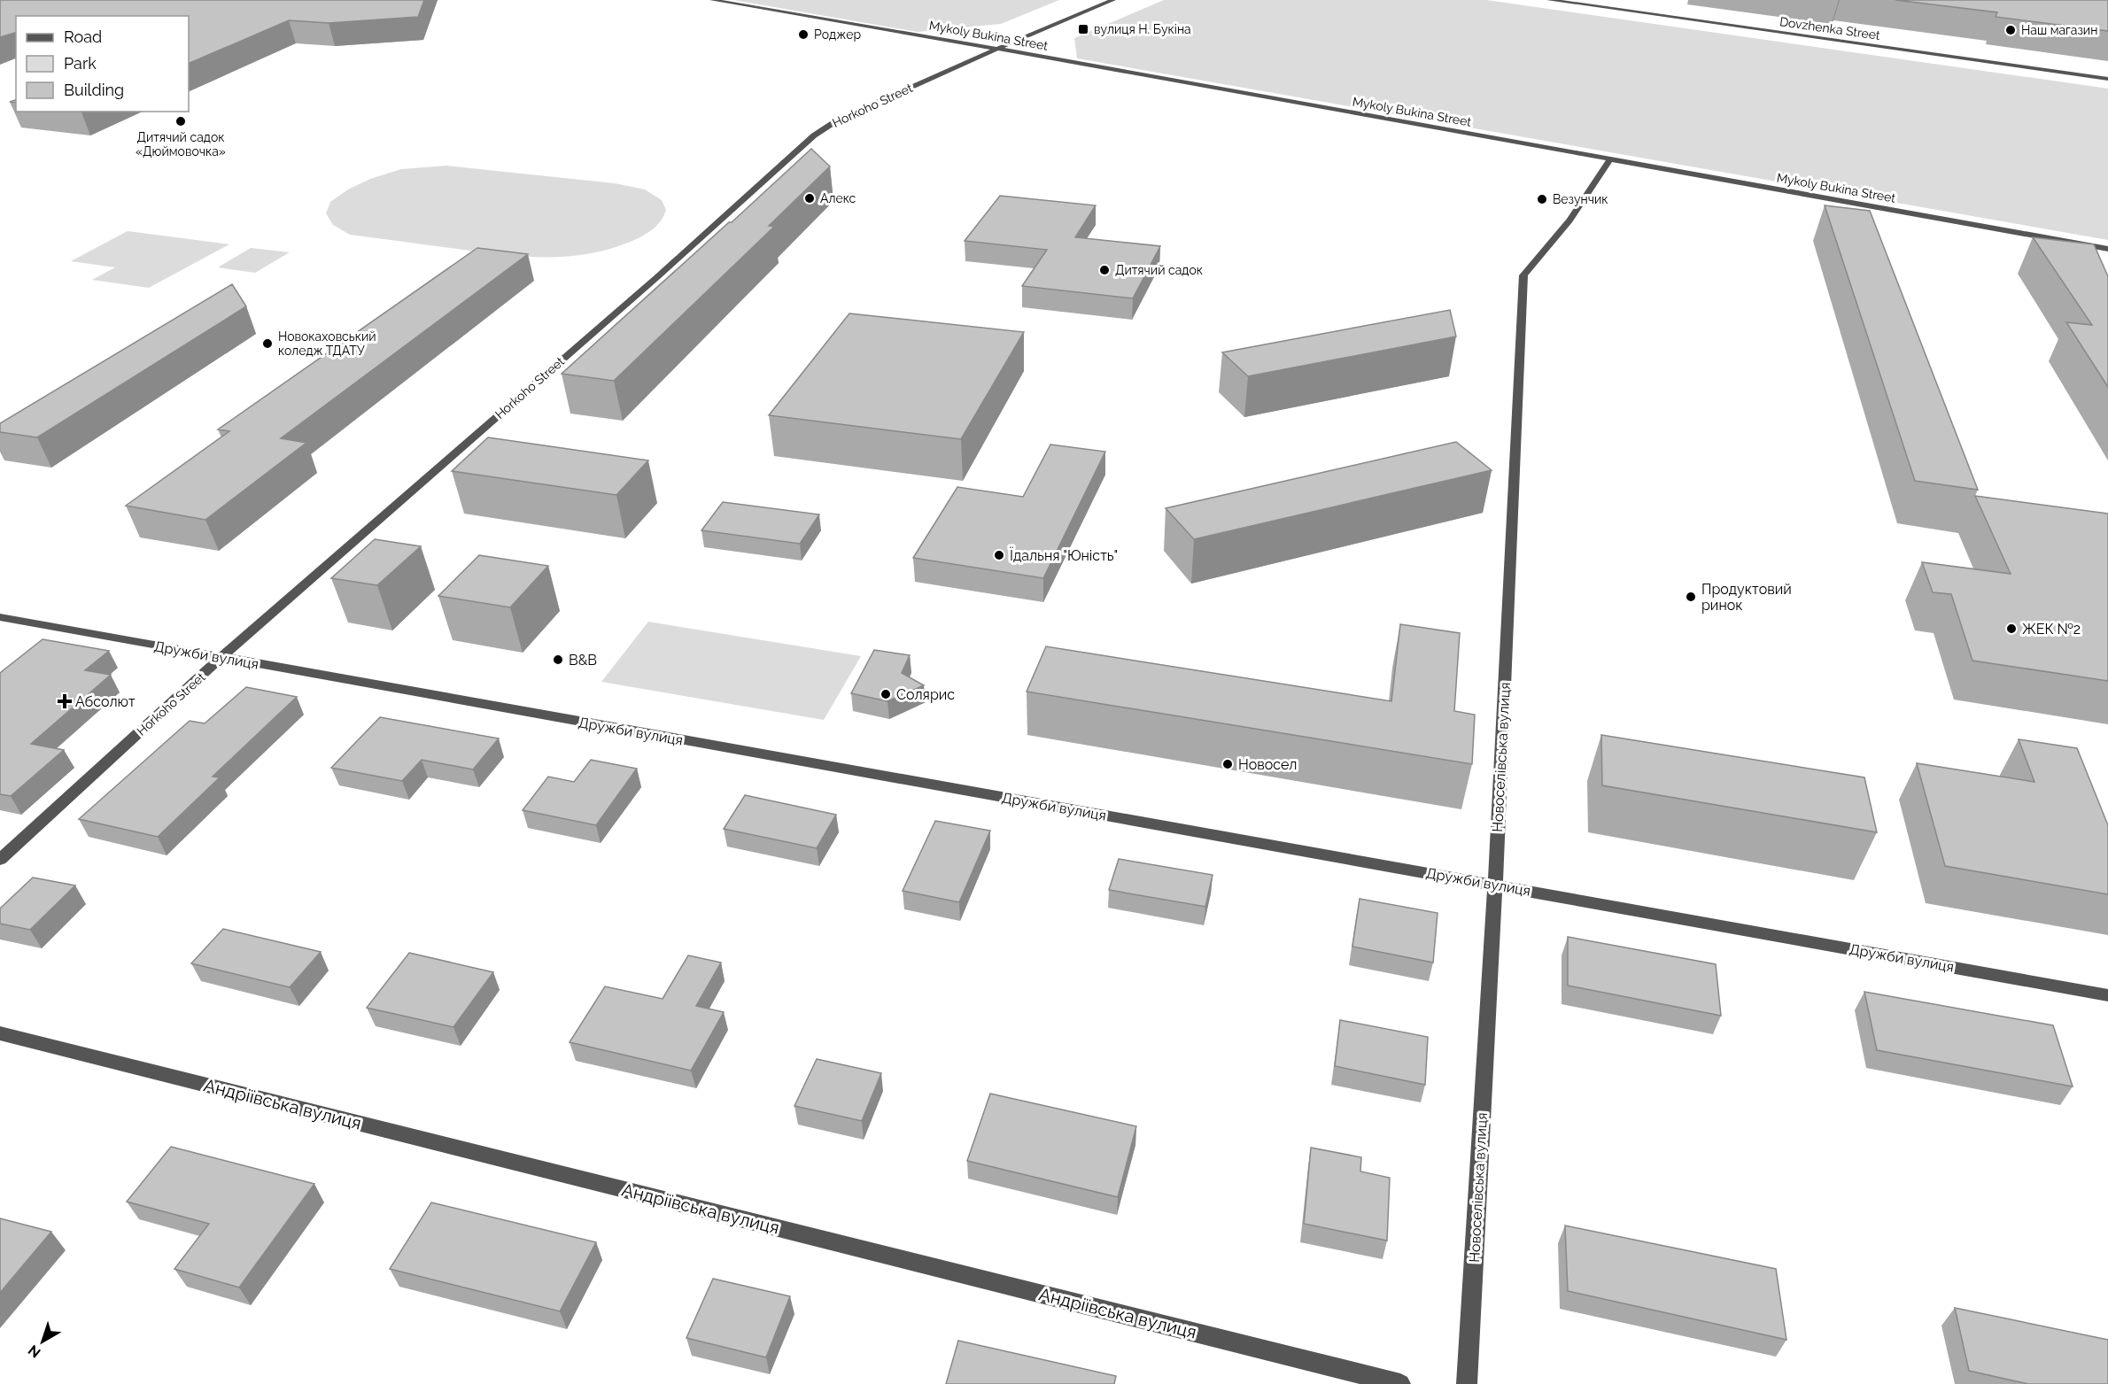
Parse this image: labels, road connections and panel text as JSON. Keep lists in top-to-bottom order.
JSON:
{
  "streets": {
    "street": [
      "Dovzhenka Street",
      "Mykoly Bukina Street",
      "Horkoho Street",
      "Дружби вулиця",
      "Новоселівська вулиця",
      "Андріївська вулиця"
    ]
  },
  "crossings": [
    ["Mykoly Bukina Street", "Horkoho Street"],
    ["Mykoly Bukina Street", "Новоселівська вулиця"],
    ["Horkoho Street", "Дружби вулиця"],
    ["Дружби вулиця", "Новоселівська вулиця"]
  ],
  "places": {
    "transit": ["вулиця Н. Букіна"],
    "other": [
      "Наш магазин",
      "Роджер",
      "Дитячий садок «Дюймовочка»",
      "Алекс",
      "Везунчик",
      "Дитячий садок",
      "Новокаховський коледж ТДАТУ",
      "Їдальня \"Юність\"",
      "Продуктовий ринок",
      "ЖЕК №2",
      "В&В",
      "Солярис",
      "Новосел"
    ],
    "health": ["Абсолют"]
  },
  "legend": ["Road", "Park", "Building"],
  "north": "bottom left"
}
